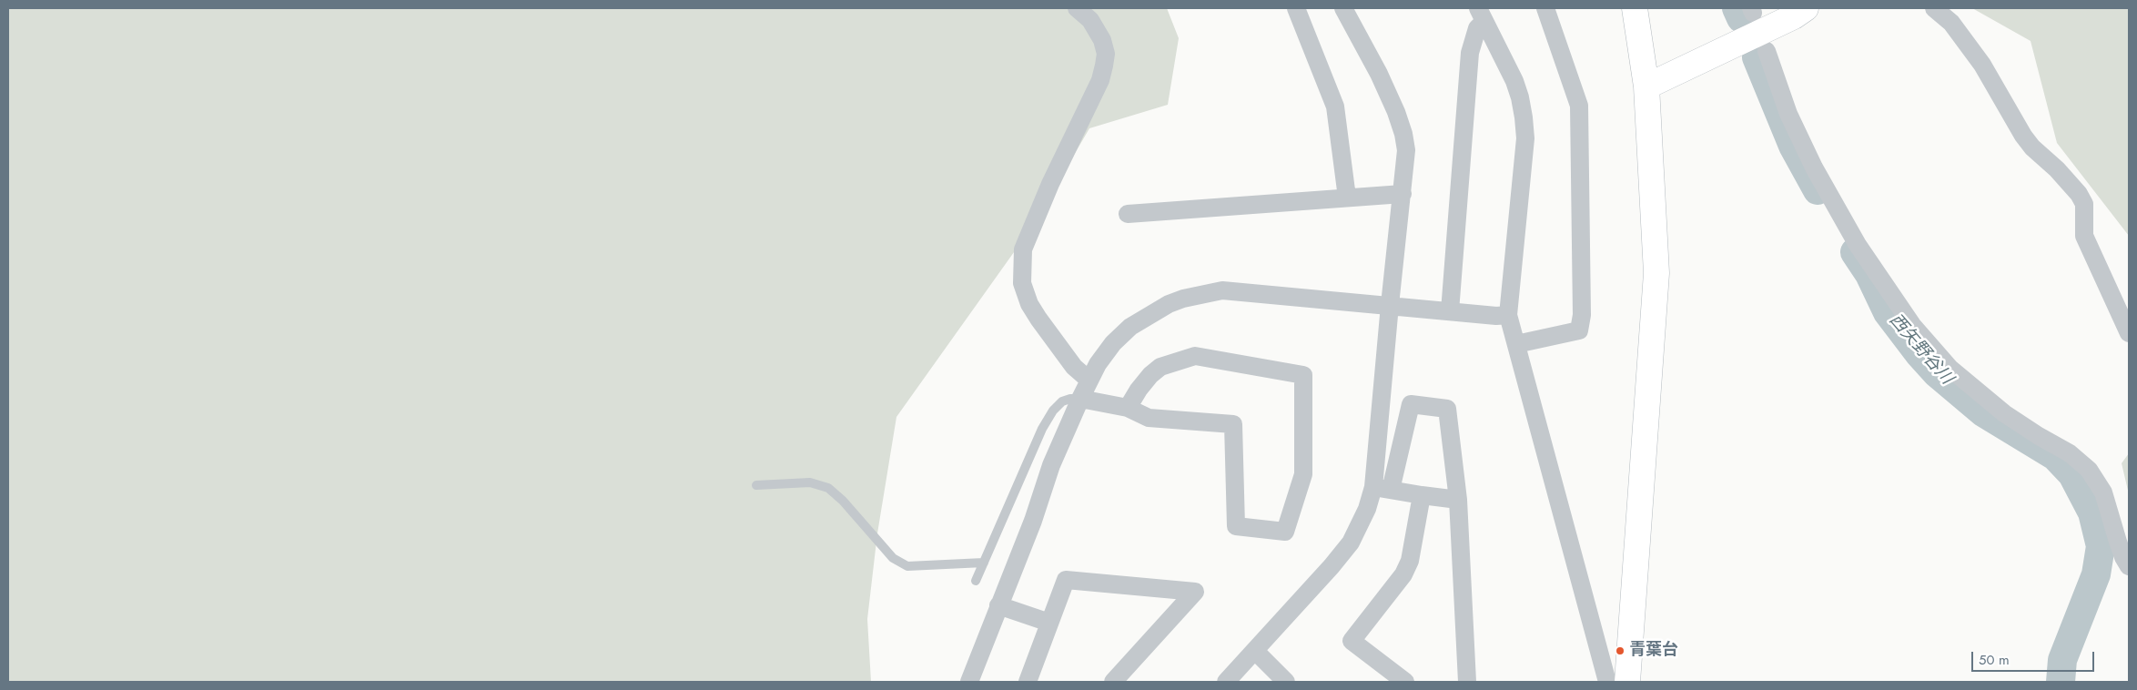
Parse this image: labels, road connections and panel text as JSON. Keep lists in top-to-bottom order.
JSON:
{
  "water": ["西矢野谷川"],
  "places": ["青葉台"],
  "scale_bar": "50 m"
}
